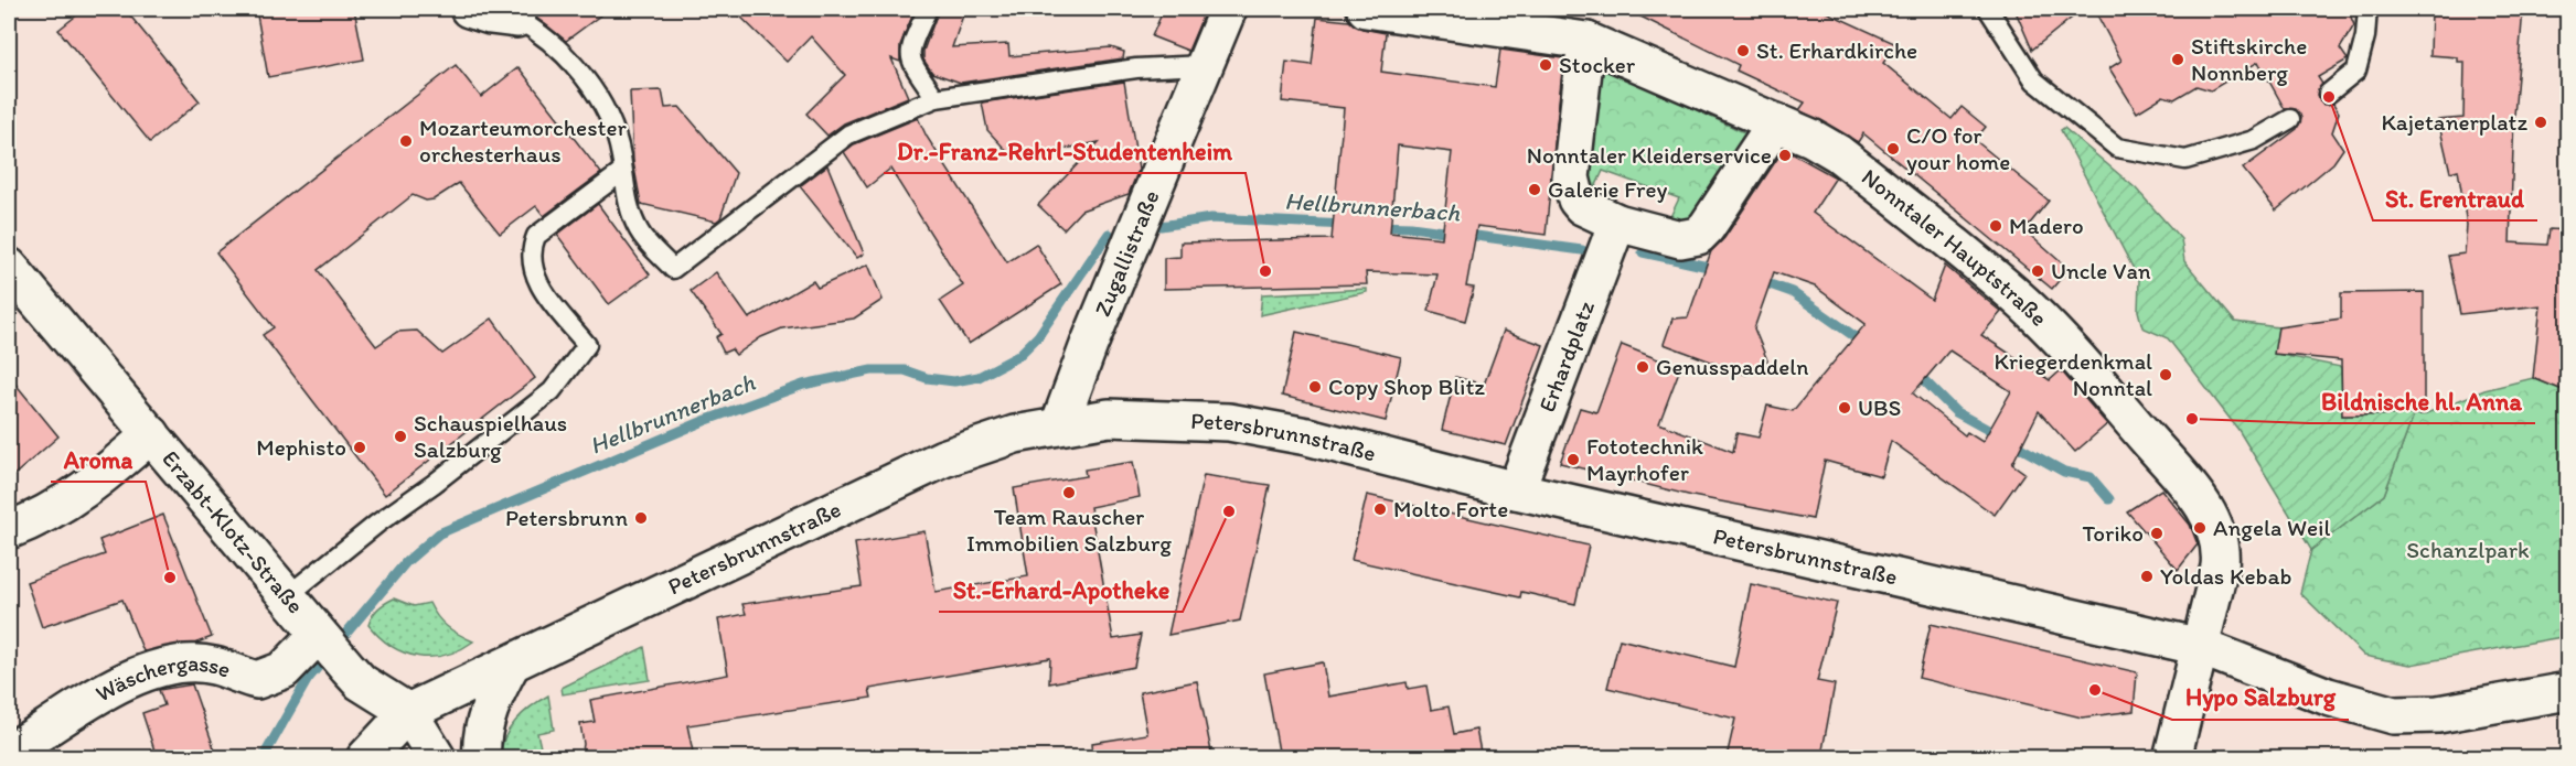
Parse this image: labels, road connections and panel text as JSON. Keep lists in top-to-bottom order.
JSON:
{
  "streets": {
    "street": [
      "Nonntaler Hauptstraße",
      "Zugallistraße",
      "Erhardplatz",
      "Petersbrunnstraße",
      "Erzabt-Klotz-Straße",
      "Wäschergasse"
    ]
  },
  "crossings": [
    ["Nonntaler Hauptstraße", "Petersbrunnstraße"],
    ["Zugallistraße", "Petersbrunnstraße"],
    ["Erhardplatz", "Petersbrunnstraße"],
    ["Petersbrunnstraße", "Erzabt-Klotz-Straße"],
    ["Erzabt-Klotz-Straße", "Wäschergasse"]
  ],
  "water": ["Hellbrunnerbach"],
  "parks": ["Schanzlpark"],
  "places": [
    "St. Erhardkirche",
    "Stiftskirche Nonnberg",
    "Stocker",
    "St. Erentraud",
    "Kajetanerplatz",
    "Mozarteumorchester orchesterhaus",
    "C/O for your home",
    "Nonntaler Kleiderservice",
    "Galerie Frey",
    "Madero",
    "Dr.-Franz-Rehrl-Studentenheim",
    "Uncle Van",
    "Genusspaddeln",
    "Kriegerdenkmal Nonntal",
    "Copy Shop Blitz",
    "UBS",
    "Bildnische hl. Anna",
    "Schauspielhaus Salzburg",
    "Mephisto",
    "Fototechnik Mayrhofer",
    "Team Rauscher Immobilien Salzburg",
    "Molto Forte",
    "St.-Erhard-Apotheke",
    "Petersbrunn",
    "Angela Weil",
    "Toriko",
    "Yoldas Kebab",
    "Aroma",
    "Hypo Salzburg"
  ]
}
